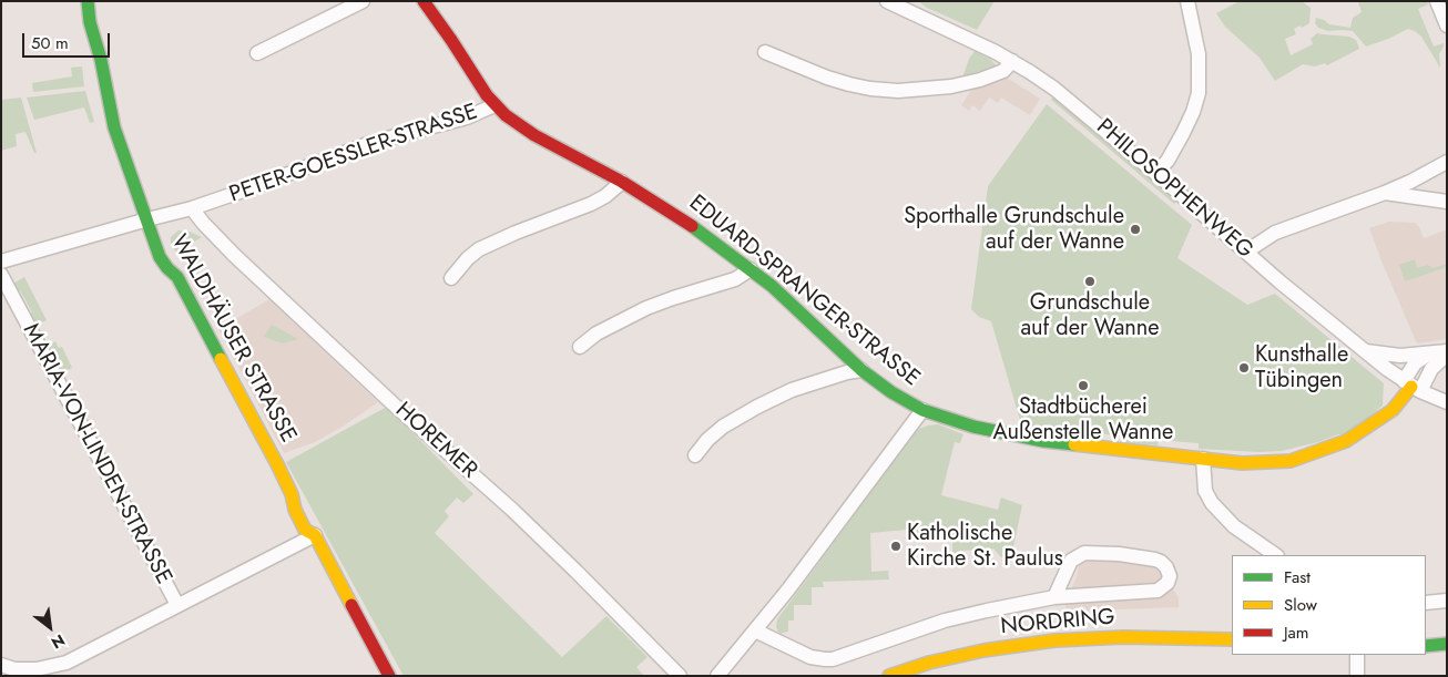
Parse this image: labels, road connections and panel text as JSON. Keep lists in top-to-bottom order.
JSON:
{
  "streets": {
    "street": [
      "PETER-GOESSLER-STRASSE",
      "PHILOSOPHENWEG",
      "EDUARD-SPRANGER-STRASSE",
      "WALDHÄUSER STRASSE",
      "HOREMER",
      "MARIA-VON-LINDEN-STRASSE",
      "NORDRING"
    ]
  },
  "crossings": [
    ["PETER-GOESSLER-STRASSE", "EDUARD-SPRANGER-STRASSE"],
    ["PETER-GOESSLER-STRASSE", "WALDHÄUSER STRASSE"],
    ["PETER-GOESSLER-STRASSE", "HOREMER"],
    ["PHILOSOPHENWEG", "EDUARD-SPRANGER-STRASSE"]
  ],
  "places": [
    "Sporthalle Grundschule auf der Wanne",
    "Grundschule auf der Wanne",
    "Kunsthalle Tübingen",
    "Stadtbücherei Außenstelle Wanne",
    "Katholische Kirche St. Paulus"
  ],
  "legend": ["Fast", "Slow", "Jam"],
  "scale_bar": "50 m",
  "north": "bottom right"
}
